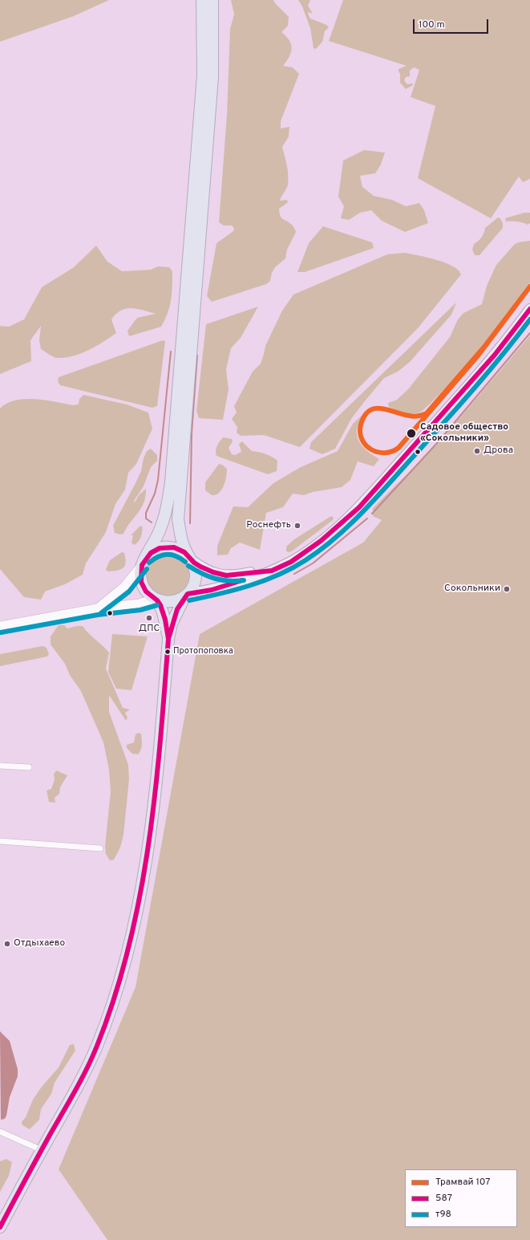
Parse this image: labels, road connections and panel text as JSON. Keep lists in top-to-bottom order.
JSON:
{
  "places": [
    "Садовое общество «Сокольники»",
    "Дрова",
    "Роснефть",
    "Сокольники",
    "ДПС",
    "Протопоповка",
    "Отдыхаево"
  ],
  "lines": ["tram line 107", "transit line 587", "transit line т98"],
  "legend": ["Трамвай 107", "587", "т98"],
  "scale_bar": "100 m"
}
